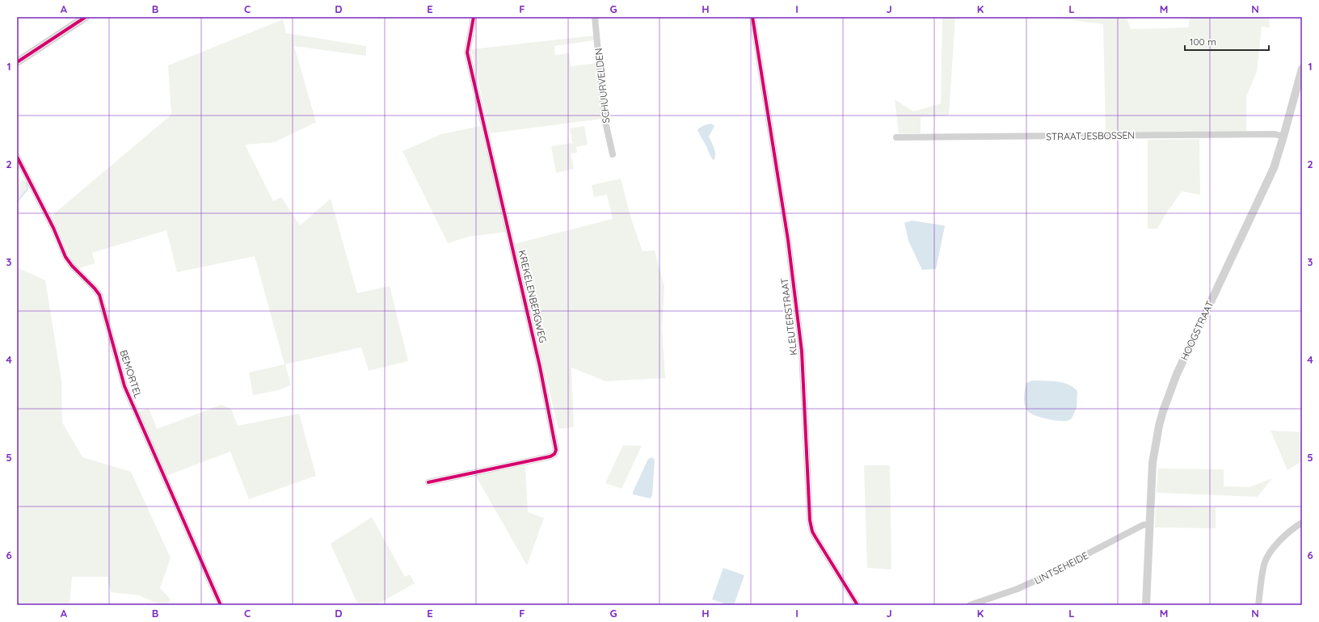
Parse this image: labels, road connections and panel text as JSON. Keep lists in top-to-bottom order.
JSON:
{
  "streets": {
    "street": [
      "SCHUURVELDEN",
      "STRAATJESBOSSEN",
      "KREKELENBERGWEG",
      "KLEUTERSTRAAT",
      "HOOGSTRAAT",
      "BEMORTEL",
      "LINTSEHEIDE"
    ]
  },
  "crossings": [
    ["STRAATJESBOSSEN", "HOOGSTRAAT"],
    ["HOOGSTRAAT", "LINTSEHEIDE"]
  ],
  "scale_bar": "100 m",
  "grid": {
    "columns": [
      "A",
      "B",
      "C",
      "D",
      "E",
      "F",
      "G",
      "H",
      "I",
      "J",
      "K",
      "L",
      "M",
      "N"
    ],
    "rows": [
      "1",
      "2",
      "3",
      "4",
      "5",
      "6"
    ]
  }
}
